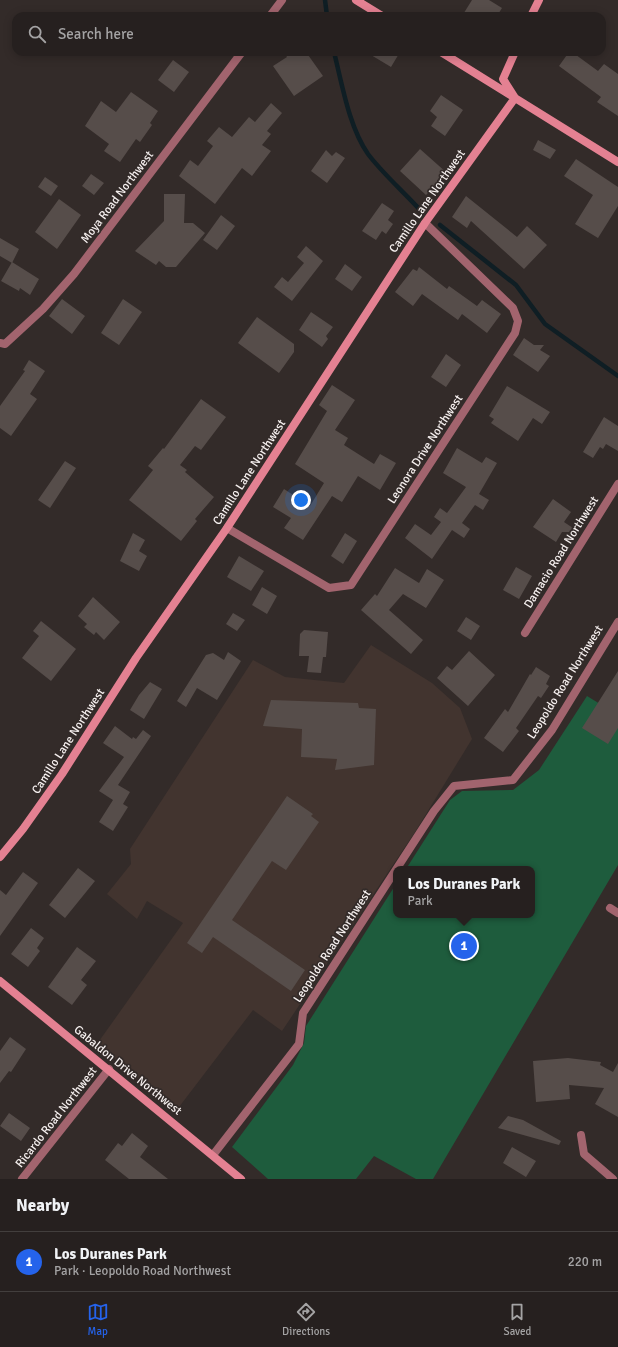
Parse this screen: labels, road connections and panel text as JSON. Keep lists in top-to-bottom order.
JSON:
{
  "streets": {
    "street": [
      "Moya Road Northwest",
      "Camillo Lane Northwest",
      "Leonora Drive Northwest",
      "Damacio Road Northwest",
      "Leopoldo Road Northwest",
      "Gabaldon Drive Northwest",
      "Ricardo Road Northwest"
    ]
  },
  "crossings": [
    ["Camillo Lane Northwest", "Leonora Drive Northwest"],
    ["Leopoldo Road Northwest", "Gabaldon Drive Northwest"],
    ["Gabaldon Drive Northwest", "Ricardo Road Northwest"]
  ],
  "page": {
    "search": "Search here",
    "popup": ["Los Duranes Park", "Park"],
    "pins": "1",
    "heading": "Nearby",
    "list": [
      {
        "mark": "1",
        "name": "Los Duranes Park",
        "note": "Park · Leopoldo Road Northwest",
        "value": "220 m"
      }
    ],
    "nav": ["Map", "Directions", "Saved"]
  }
}
